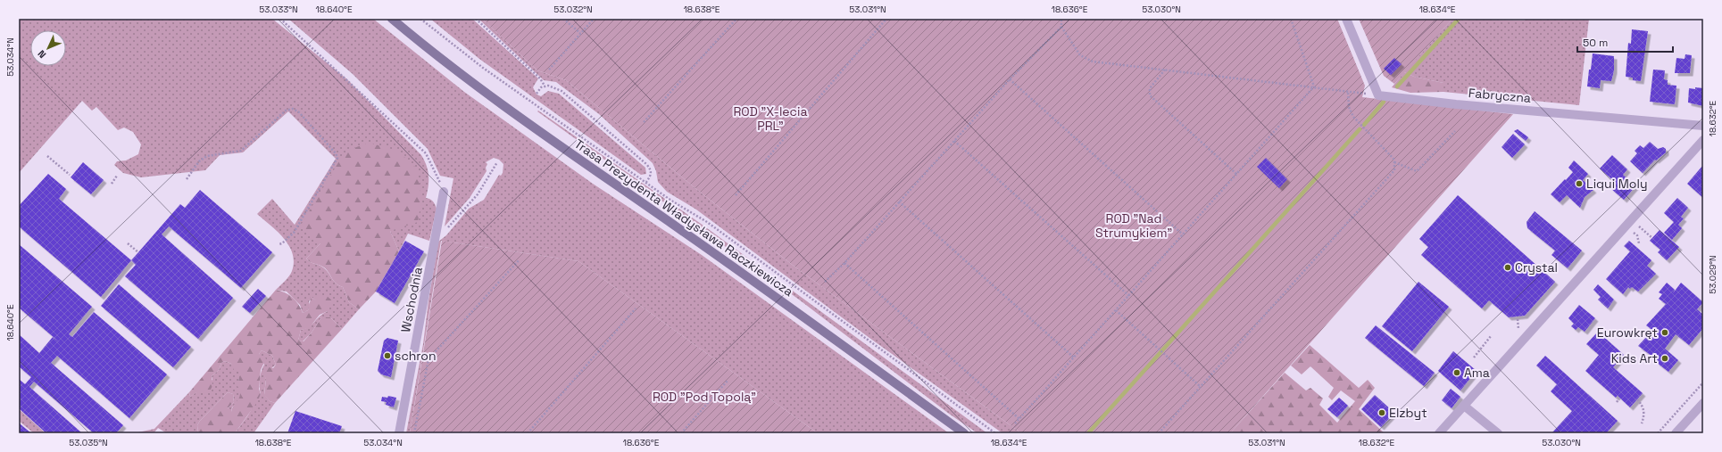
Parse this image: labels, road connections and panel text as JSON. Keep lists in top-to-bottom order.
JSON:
{
  "streets": {
    "main road": ["Trasa Prezydenta Władysława Raczkiewicza"],
    "street": ["Fabryczna", "Wschodnia"]
  },
  "parks": ["ROD \"X-lecia PRL\"", "ROD \"Nad Strumykiem\"", "ROD \"Pod Topolą\""],
  "places": [
    "Liqui Moly",
    "Crystal",
    "Eurowkręt",
    "schron",
    "Kids Art",
    "Ama",
    "Elzbyt"
  ],
  "scale_bar": "50 m",
  "north": "bottom left",
  "coordinates": [
    "53.033°N",
    "18.640°E",
    "53.032°N",
    "18.638°E",
    "53.031°N",
    "18.636°E",
    "53.030°N",
    "18.634°E",
    "53.034°N",
    "18.632°E",
    "53.029°N",
    "53.035°N"
  ]
}
